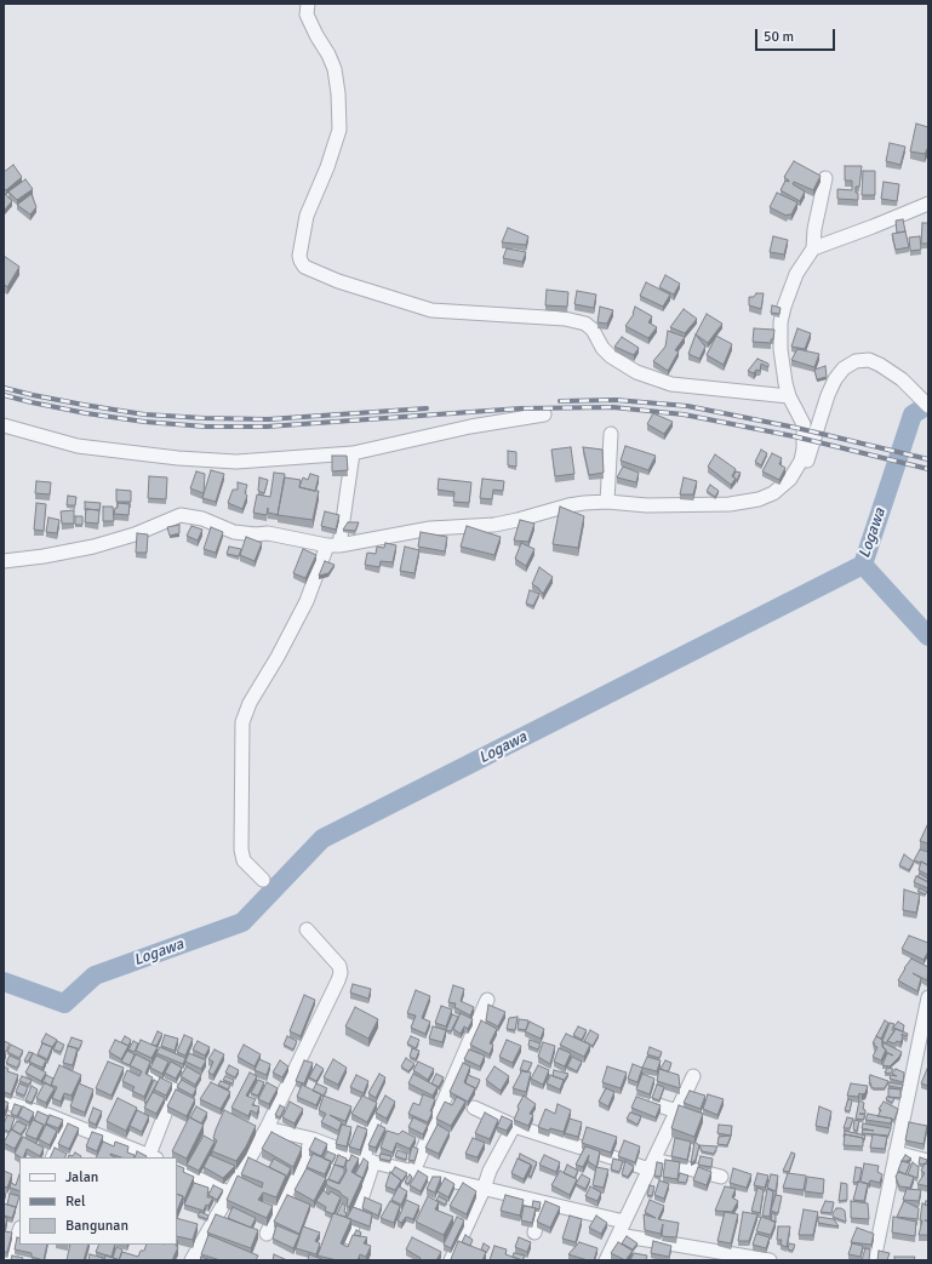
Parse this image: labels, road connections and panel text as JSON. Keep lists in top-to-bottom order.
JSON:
{
  "water": ["Logawa"],
  "legend": ["Jalan", "Rel", "Bangunan"],
  "scale_bar": "50 m"
}
